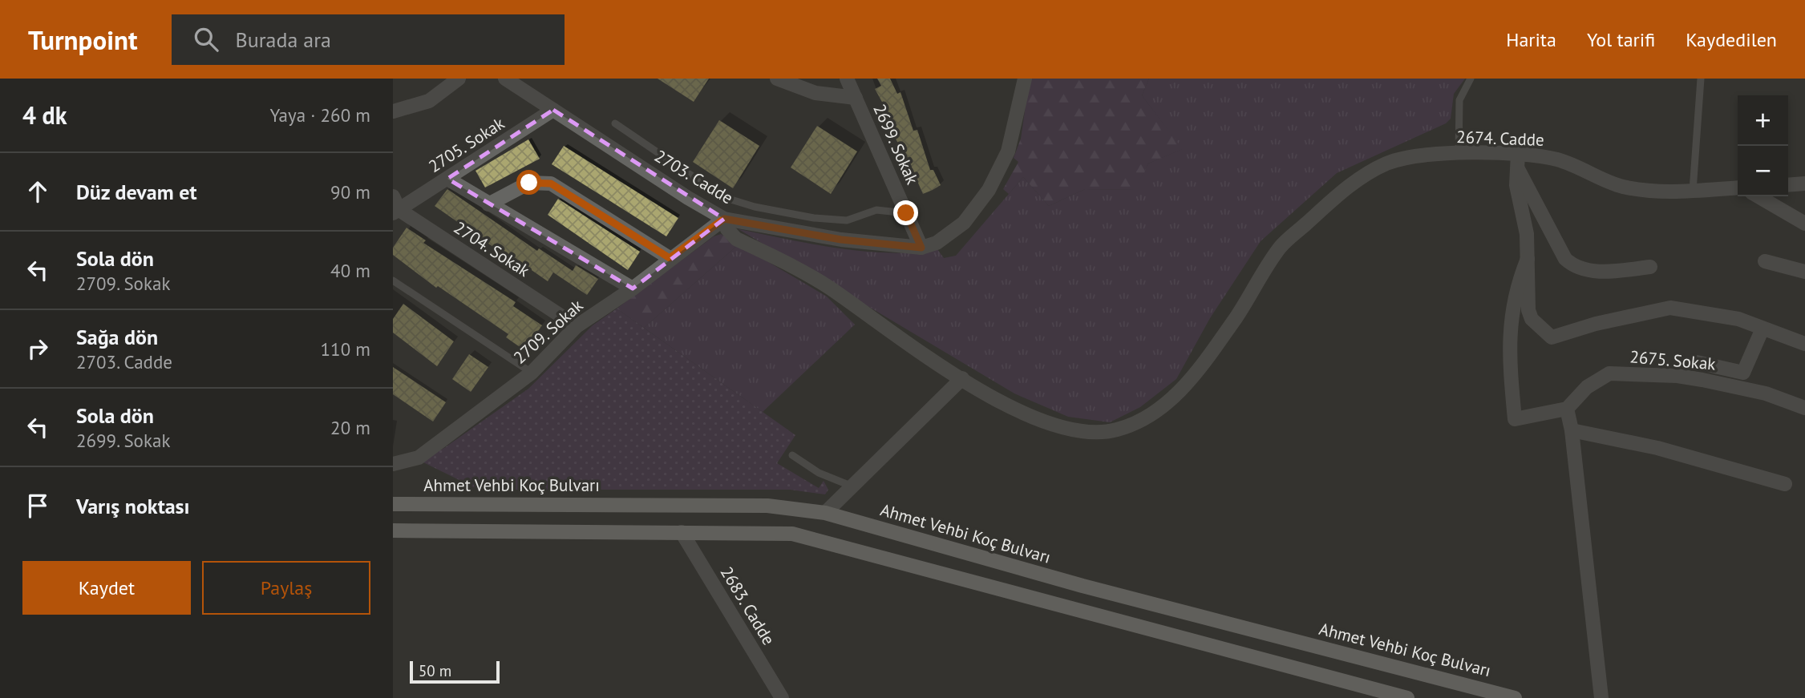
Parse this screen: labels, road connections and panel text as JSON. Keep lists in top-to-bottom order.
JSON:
{
  "streets": {
    "main road": ["Ahmet Vehbi Koç Bulvarı"],
    "street": [
      "2674. Cadde",
      "2699. Sokak",
      "2705. Sokak",
      "2703. Cadde",
      "2704. Sokak",
      "2709. Sokak",
      "2675. Sokak",
      "2683. Cadde"
    ]
  },
  "crossings": [
    ["2674. Cadde", "2703. Cadde"],
    ["2674. Cadde", "2709. Sokak"],
    ["2699. Sokak", "2703. Cadde"],
    ["2705. Sokak", "2703. Cadde"],
    ["2705. Sokak", "2704. Sokak"],
    ["2703. Cadde", "2709. Sokak"],
    ["2704. Sokak", "2709. Sokak"]
  ],
  "scale_bar": "50 m",
  "page": {
    "header": "Turnpoint",
    "search": "Burada ara",
    "nav": ["Harita", "Yol tarifi", "Kaydedilen"],
    "heading": ["4 dk", "Yaya · 260 m"],
    "map_buttons": ["+", "−"],
    "list": [
      ["Düz devam et", "90 m"],
      ["Sola dön", "2709. Sokak", "40 m"],
      ["Sağa dön", "2703. Cadde", "110 m"],
      ["Sola dön", "2699. Sokak", "20 m"],
      "Varış noktası"
    ],
    "buttons": ["Kaydet", "Paylaş"],
    "scale": "50 m"
  }
}
